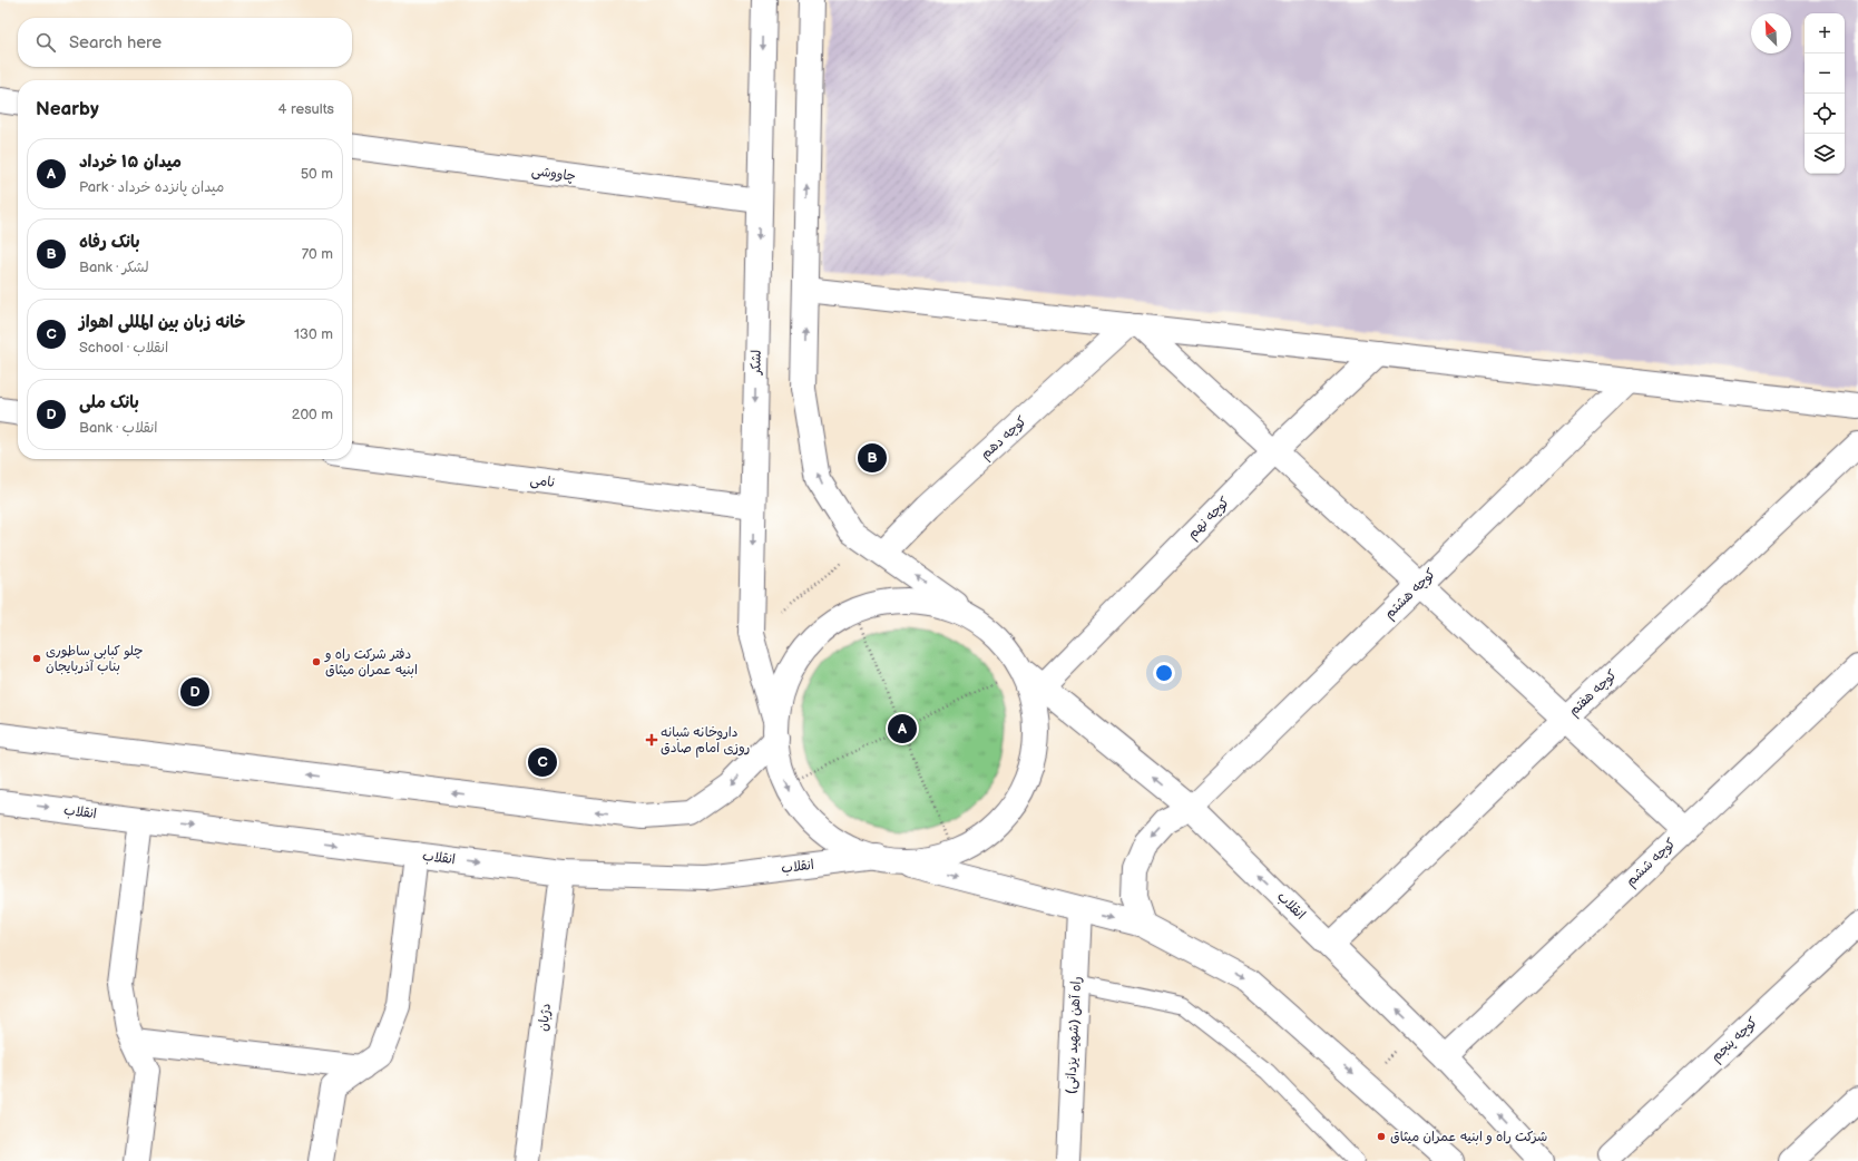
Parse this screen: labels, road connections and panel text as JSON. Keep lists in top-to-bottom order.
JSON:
{
  "streets": {
    "street": [
      "چاووشی",
      "لشکر",
      "کوچه دهم",
      "نامی",
      "کوچه نهم",
      "کوچه هشتم",
      "کوچه هفتم",
      "انقلاب",
      "کوچه ششم",
      "دژبان",
      "راه آهن (شهید یزدانی)",
      "کوچه پنجم"
    ]
  },
  "crossings": [
    ["چاووشی", "لشکر"],
    ["لشکر", "نامی"],
    ["کوچه نهم", "انقلاب"],
    ["کوچه هشتم", "انقلاب"],
    ["کوچه هفتم", "انقلاب"],
    ["انقلاب", "کوچه ششم"],
    ["انقلاب", "دژبان"],
    ["انقلاب", "راه آهن (شهید یزدانی)"]
  ],
  "places": {
    "other": ["چلو کبابی ساطوری بناب آذربایجان", "دفتر شرکت راه و ابنیه عمران میثاق", "شرکت راه و ابنیه عمران میثاق"],
    "health": ["داروخانه شبانه روزی امام صادق"]
  },
  "north": "top left",
  "page": {
    "map_buttons": ["+", "−"],
    "search": "Search here",
    "heading": ["Nearby", "4 results"],
    "list": [
      {
        "mark": "A",
        "name": "میدان ۱۵ خرداد",
        "note": "Park · میدان پانزده خرداد",
        "value": "50 m"
      },
      {
        "mark": "B",
        "name": "بانک رفاه",
        "note": "Bank · لشکر",
        "value": "70 m"
      },
      {
        "mark": "C",
        "name": "خانه زبان بین المللی اهواز",
        "note": "School · انقلاب",
        "value": "130 m"
      },
      {
        "mark": "D",
        "name": "بانک ملی",
        "note": "Bank · انقلاب",
        "value": "200 m"
      }
    ],
    "pins": [
      "B",
      "D",
      "A",
      "C"
    ]
  }
}
